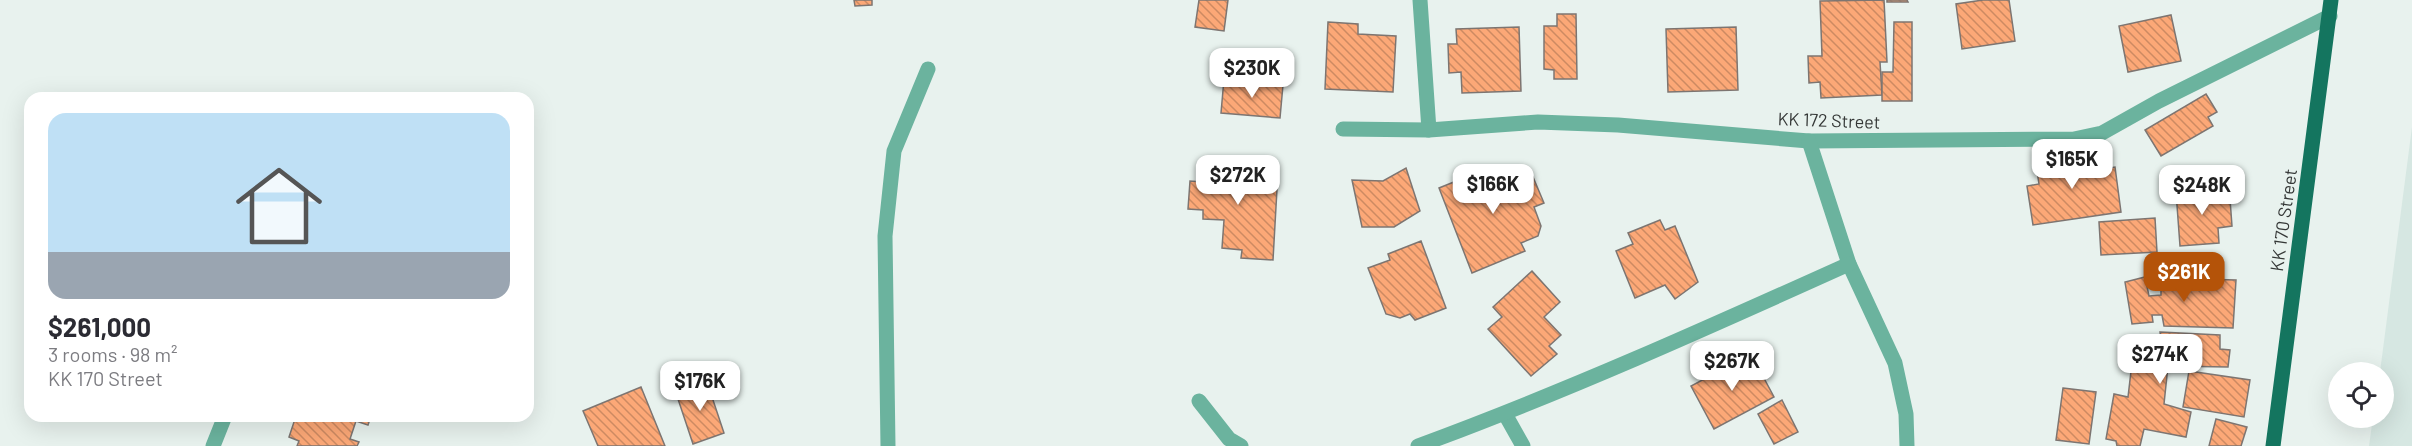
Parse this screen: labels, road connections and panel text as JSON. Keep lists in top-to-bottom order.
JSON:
{
  "streets": {
    "main road": ["KK 170 Street"],
    "street": ["KK 172 Street"]
  },
  "crossings": [
    ["KK 172 Street", "KK 170 Street"]
  ],
  "page": {
    "price": [
      "$230K",
      "$165K",
      "$272K",
      "$166K",
      "$248K",
      "$261K",
      "$274K",
      "$267K",
      "$176K"
    ],
    "list": [
      {
        "name": "$261,000",
        "note": "3 rooms · 98 m² · KK 170 Street"
      }
    ]
  }
}
